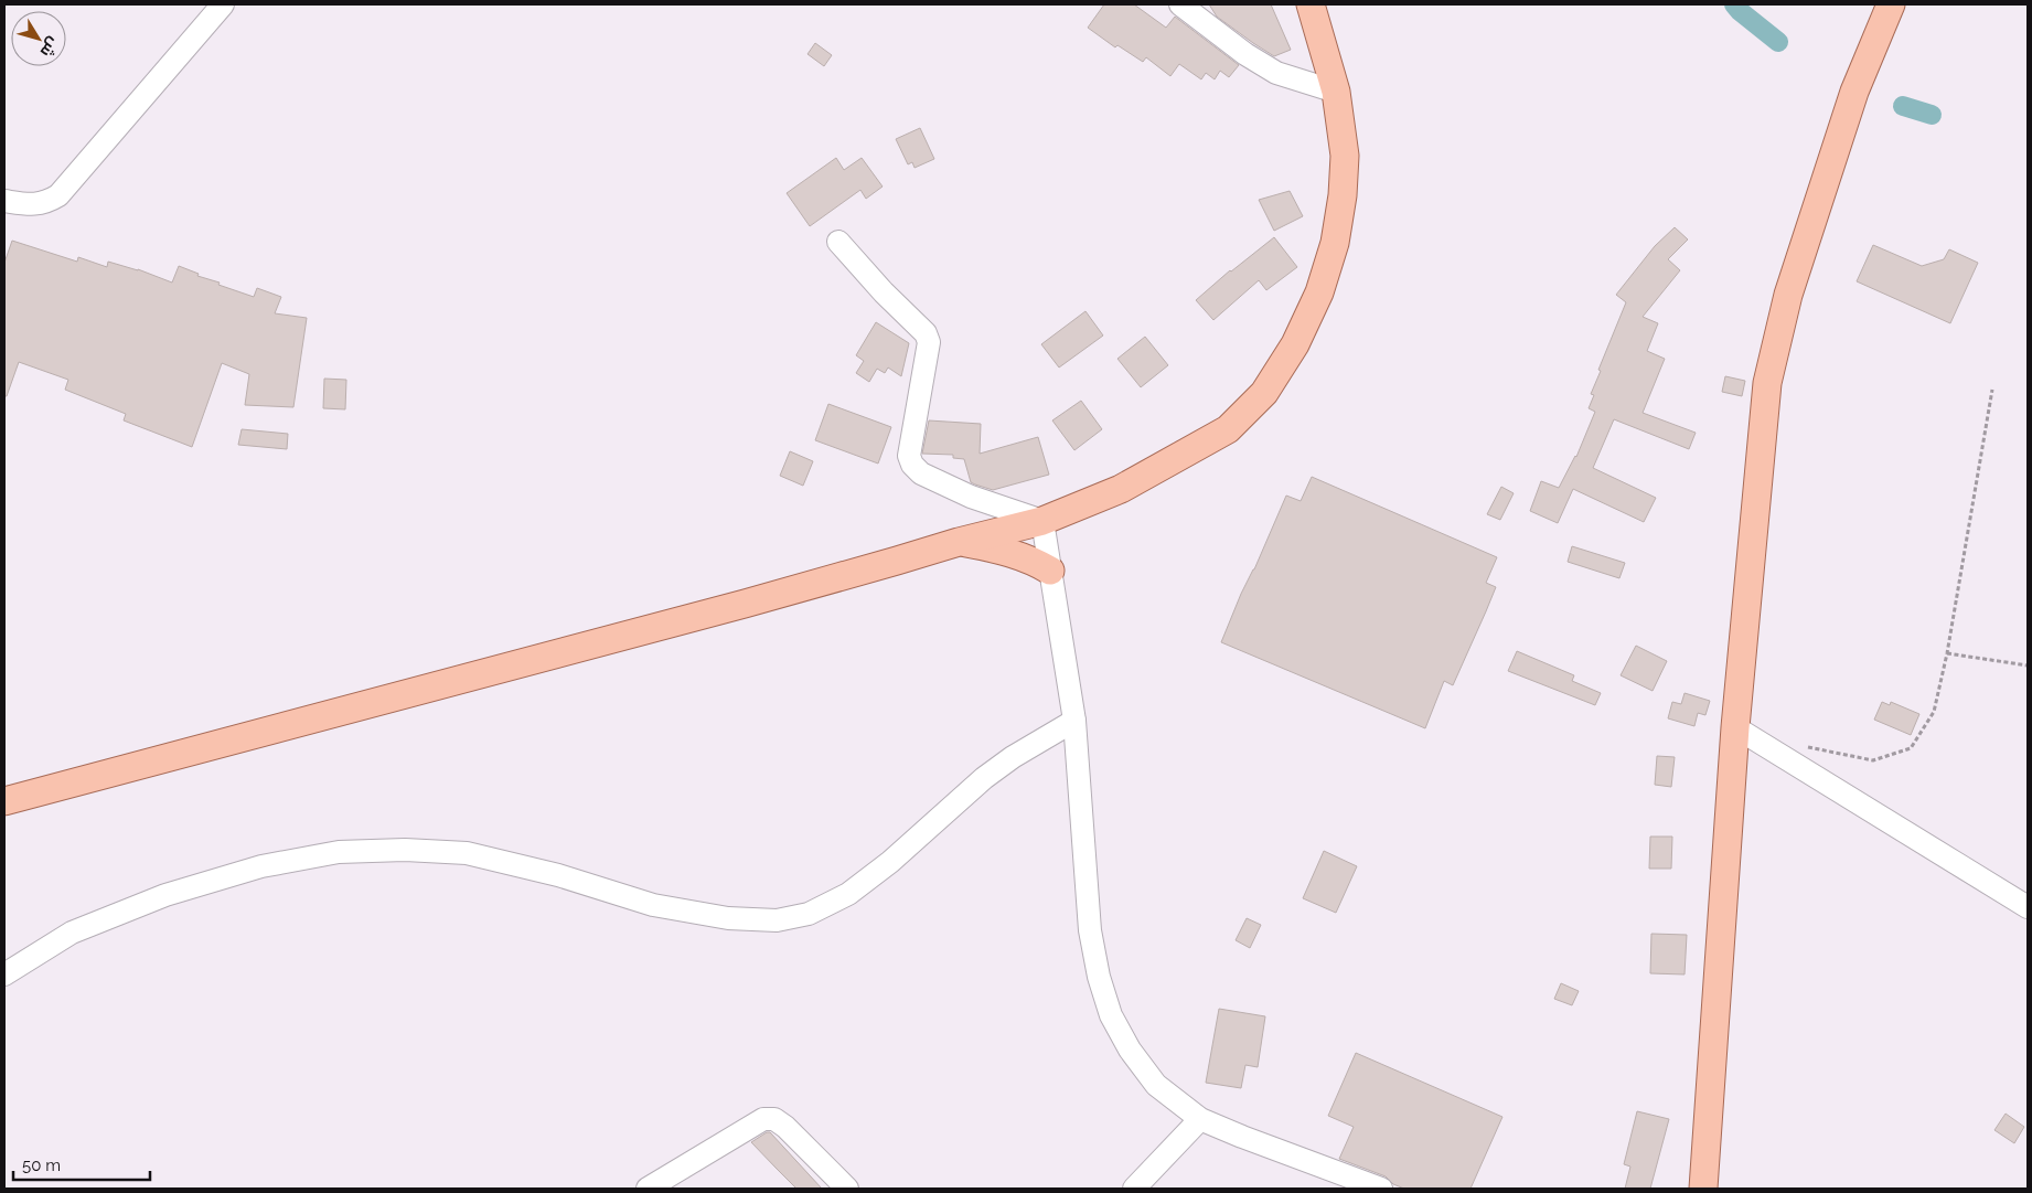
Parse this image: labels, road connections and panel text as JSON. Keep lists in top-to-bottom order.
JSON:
{
  "scale_bar": "50 m",
  "north": "bottom right"
}
